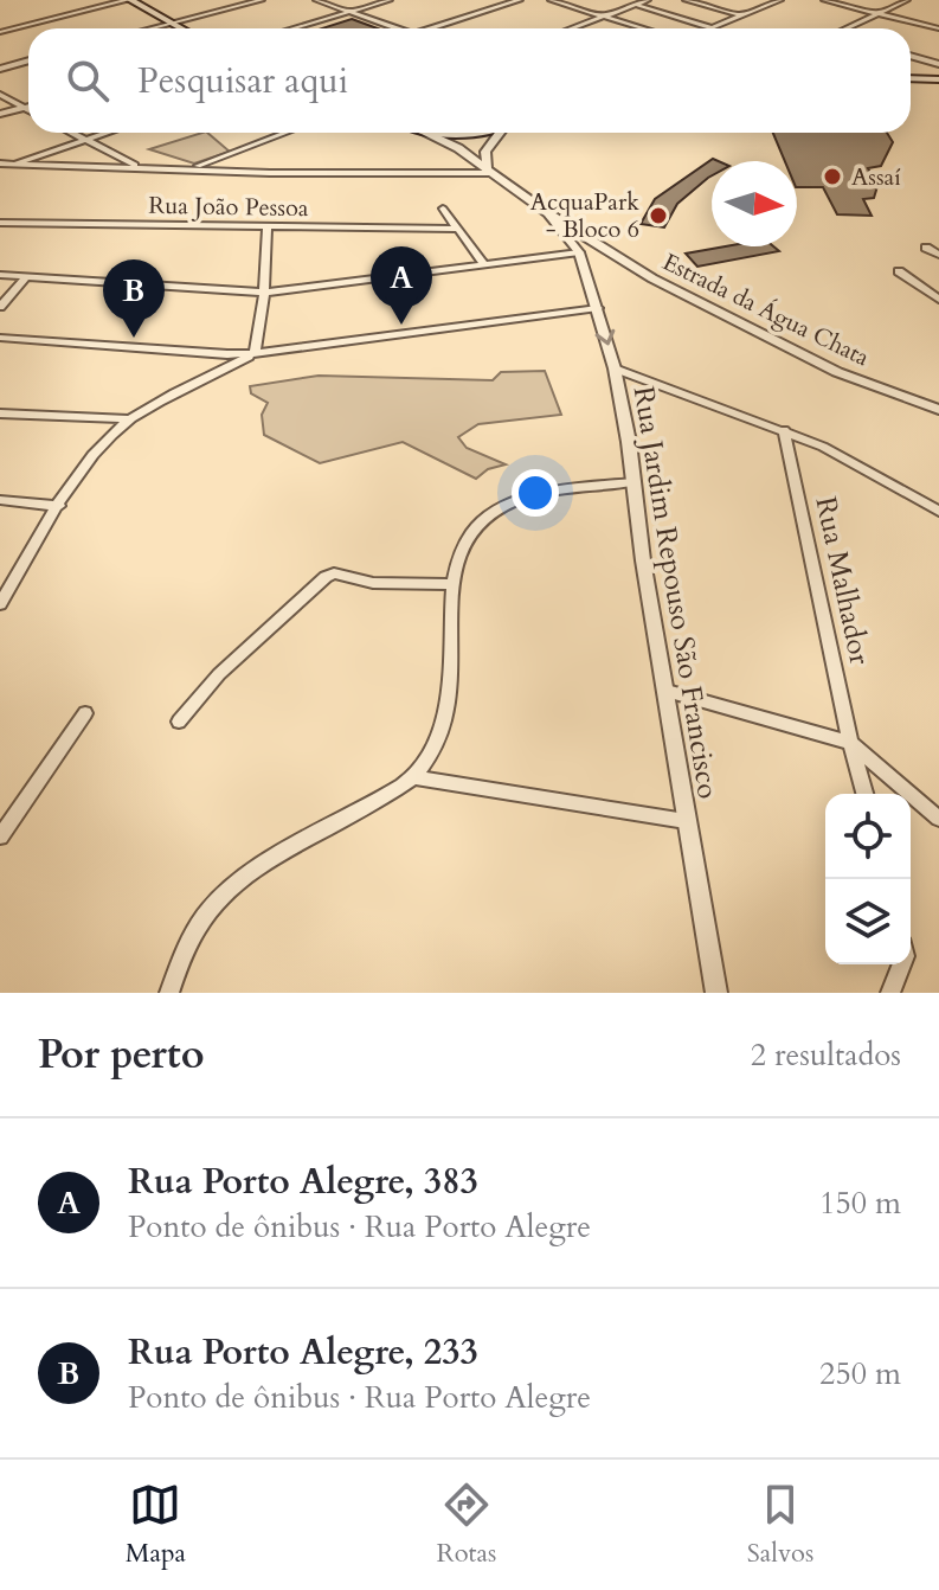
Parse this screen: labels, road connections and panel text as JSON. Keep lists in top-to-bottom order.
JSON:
{
  "streets": {
    "street": [
      "Rua João Pessoa",
      "Estrada da Água Chata",
      "Rua Malhador",
      "Rua Jardim Repouso São Francisco"
    ]
  },
  "crossings": [
    ["Estrada da Água Chata", "Rua Jardim Repouso São Francisco"]
  ],
  "places": ["Assaí", "AcquaPark - Bloco 6"],
  "north": "right",
  "page": {
    "search": "Pesquisar aqui",
    "pins": ["A", "B"],
    "heading": ["Por perto", "2 resultados"],
    "list": [
      {
        "mark": "A",
        "name": "Rua Porto Alegre, 383",
        "note": "Ponto de ônibus · Rua Porto Alegre",
        "value": "150 m"
      },
      {
        "mark": "B",
        "name": "Rua Porto Alegre, 233",
        "note": "Ponto de ônibus · Rua Porto Alegre",
        "value": "250 m"
      }
    ],
    "nav": ["Mapa", "Rotas", "Salvos"]
  }
}
